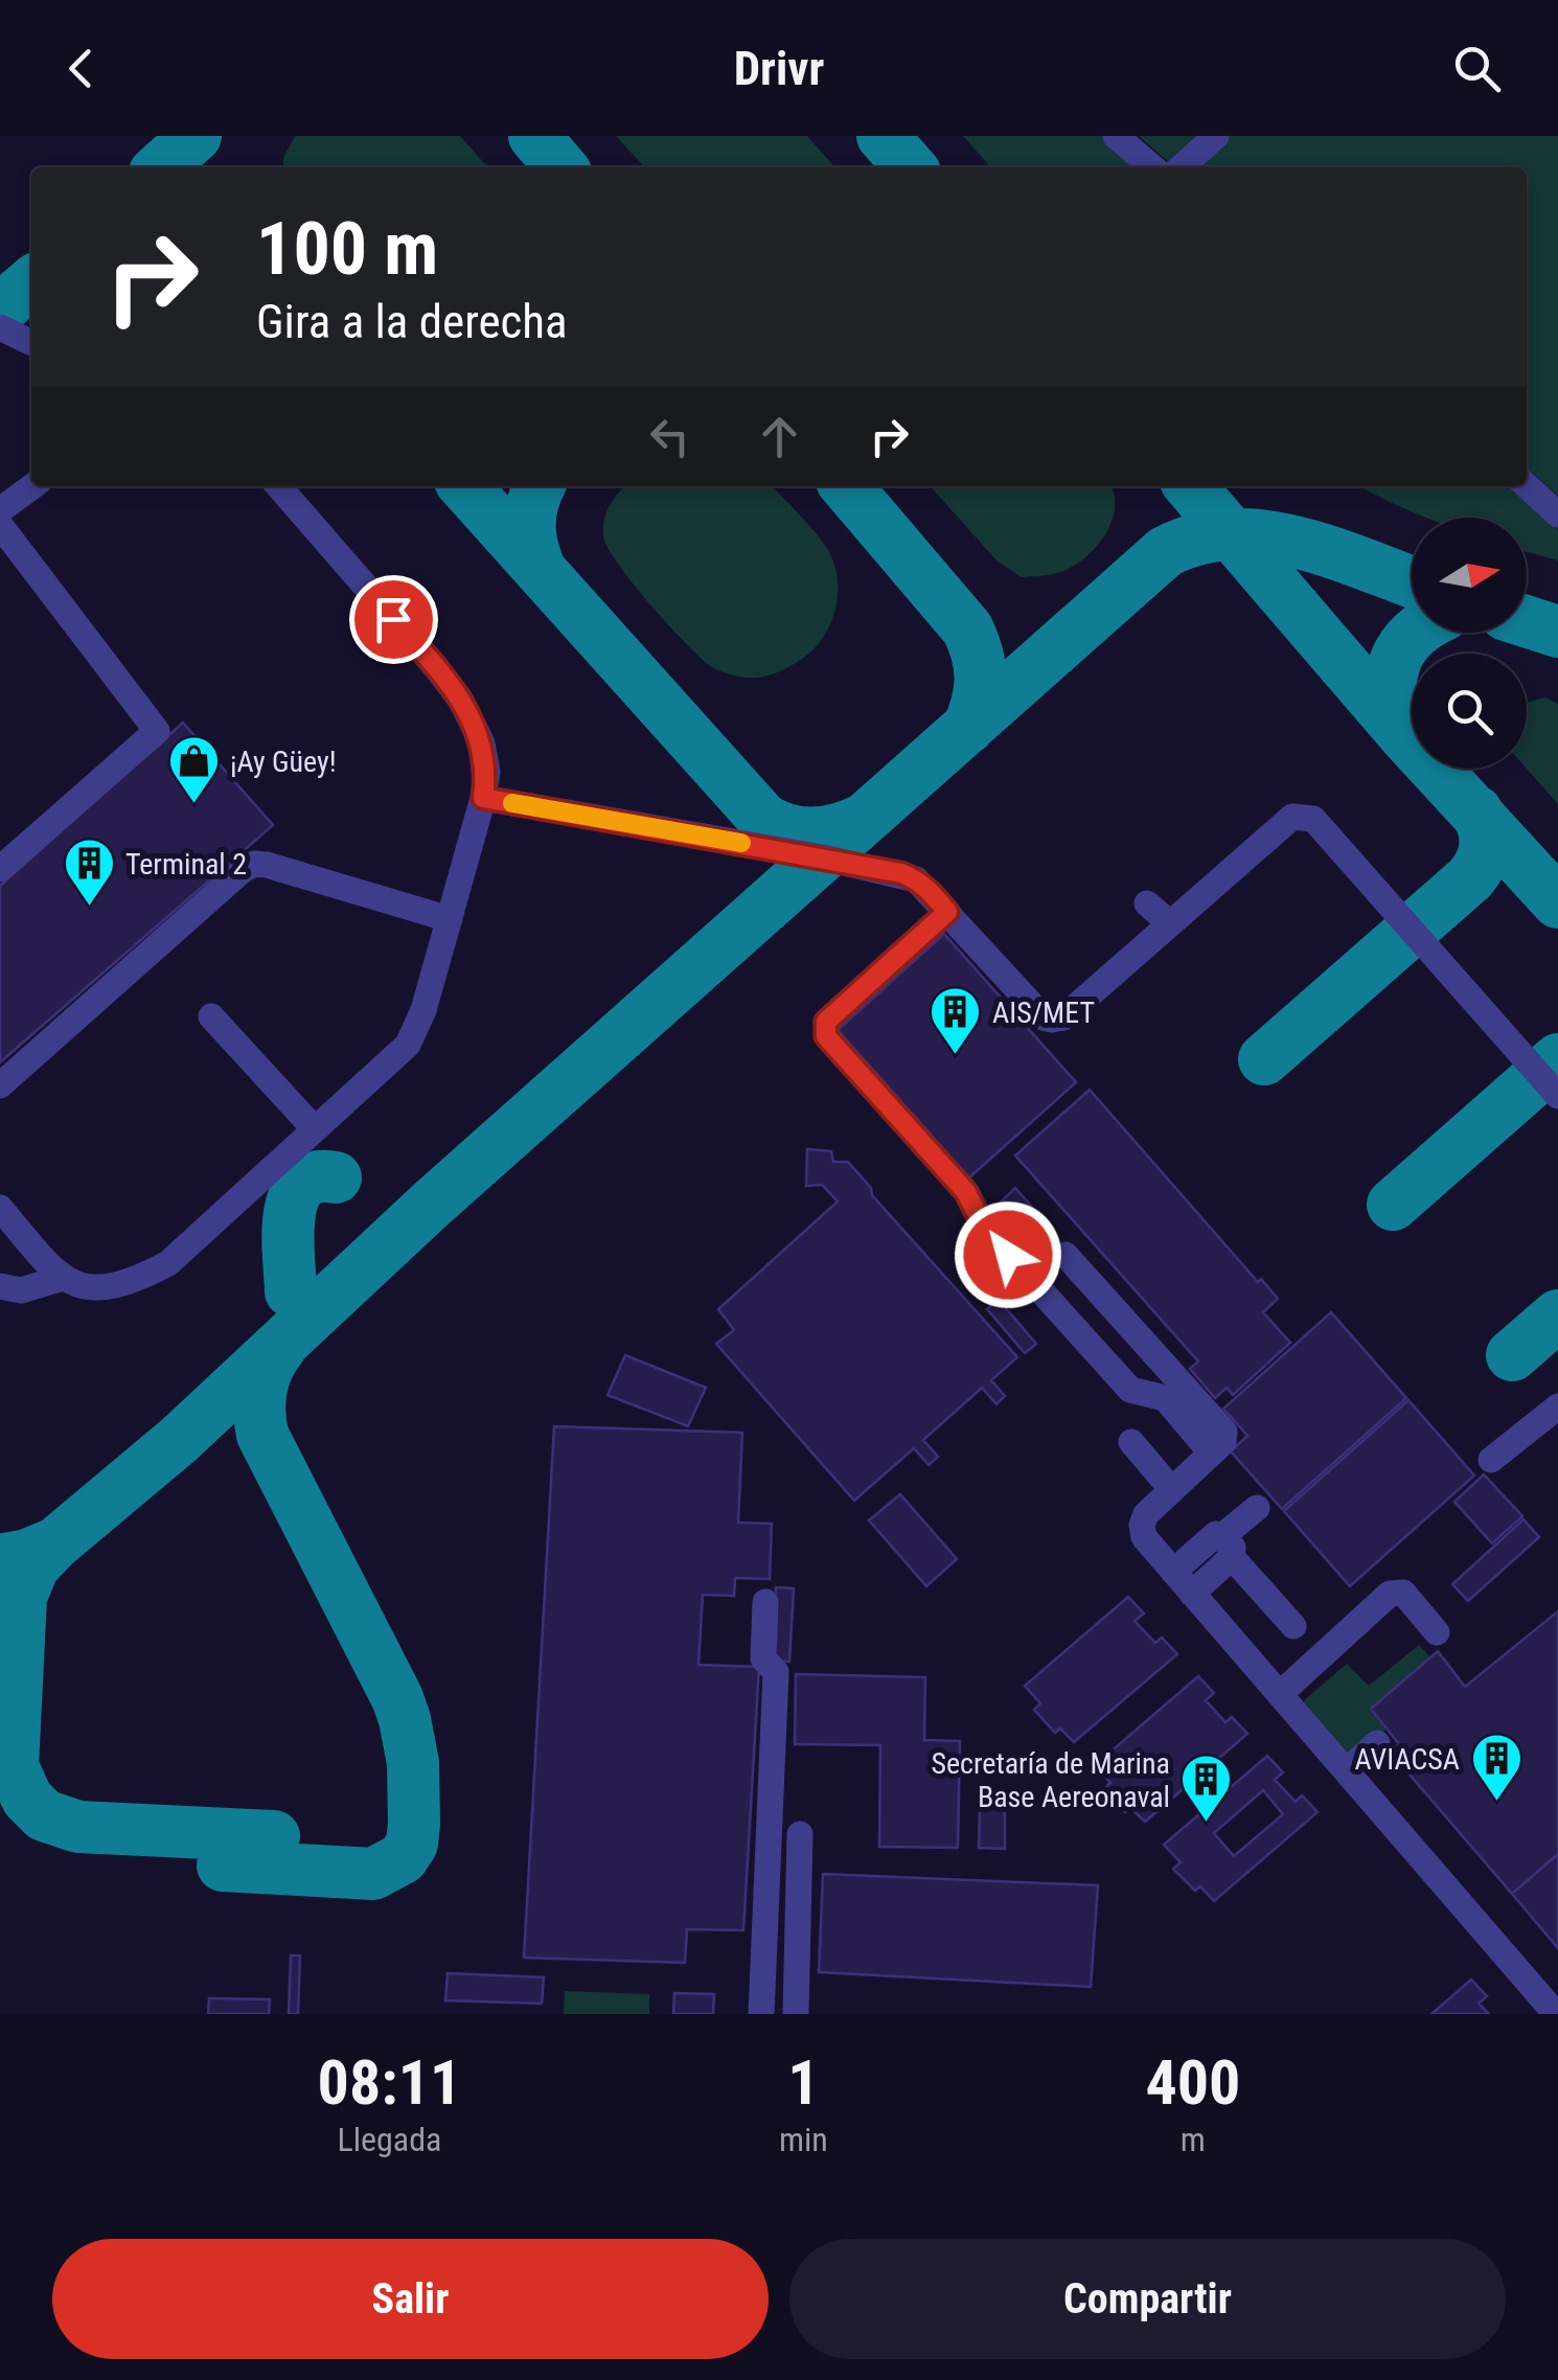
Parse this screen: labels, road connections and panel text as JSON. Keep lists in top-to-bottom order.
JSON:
{
  "places": {
    "shop": ["¡Ay Güey!"],
    "building": [
      "Terminal 2",
      "AIS/MET",
      "AVIACSA",
      "Secretaría de Marina Base Aereonaval"
    ]
  },
  "north": "right",
  "page": {
    "header": "Drivr",
    "turn": ["100 m", "Gira a la derecha"],
    "eta": [
      "08:11",
      "Llegada",
      "1",
      "min",
      "400",
      "m"
    ],
    "buttons": ["Salir", "Compartir"]
  }
}
